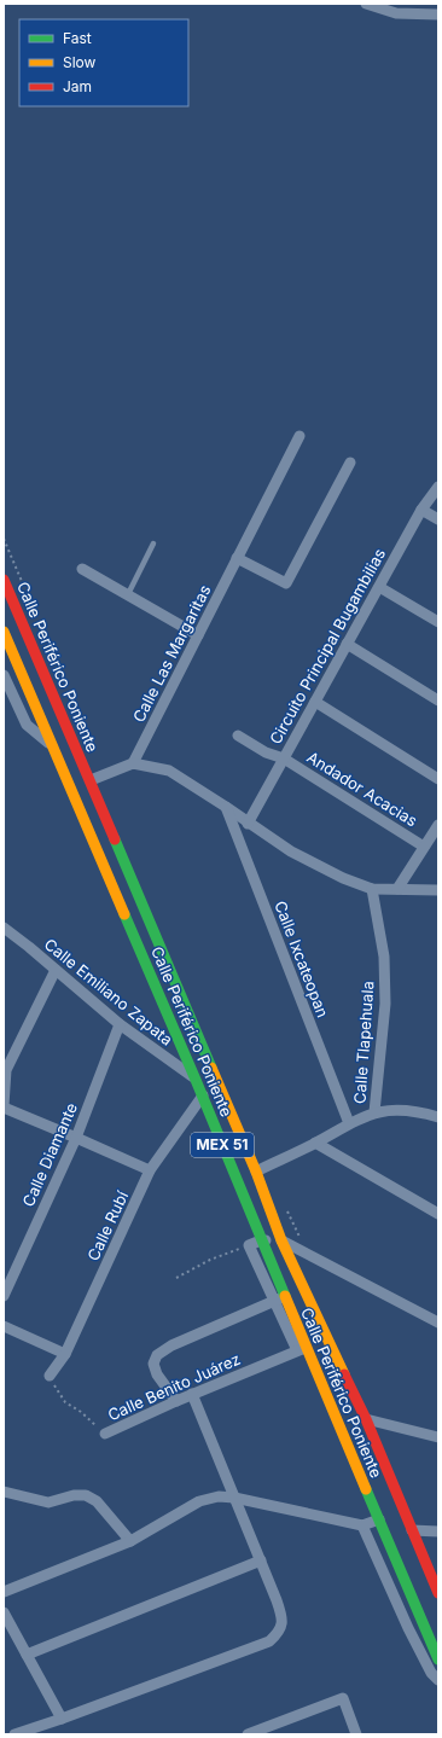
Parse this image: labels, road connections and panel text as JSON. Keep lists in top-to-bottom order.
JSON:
{
  "streets": {
    "main road": ["Calle Periférico Poniente", "MEX 51"],
    "street": [
      "Circuito Principal Bugambilias",
      "Calle Las Margaritas",
      "Andador Acacias",
      "Calle Ixcateopan",
      "Calle Emiliano Zapata",
      "Calle Tlapehuala",
      "Calle Diamante",
      "Calle Rubí",
      "Calle Benito Juárez"
    ]
  },
  "crossings": [
    ["Circuito Principal Bugambilias", "Andador Acacias"],
    ["Calle Periférico Poniente", "Calle Emiliano Zapata"],
    ["Calle Periférico Poniente", "Calle Rubí"],
    ["Calle Periférico Poniente", "Calle Benito Juárez"],
    ["Calle Emiliano Zapata", "Calle Diamante"],
    ["Calle Rubí", "Calle Benito Juárez"]
  ],
  "legend": ["Fast", "Slow", "Jam"]
}
